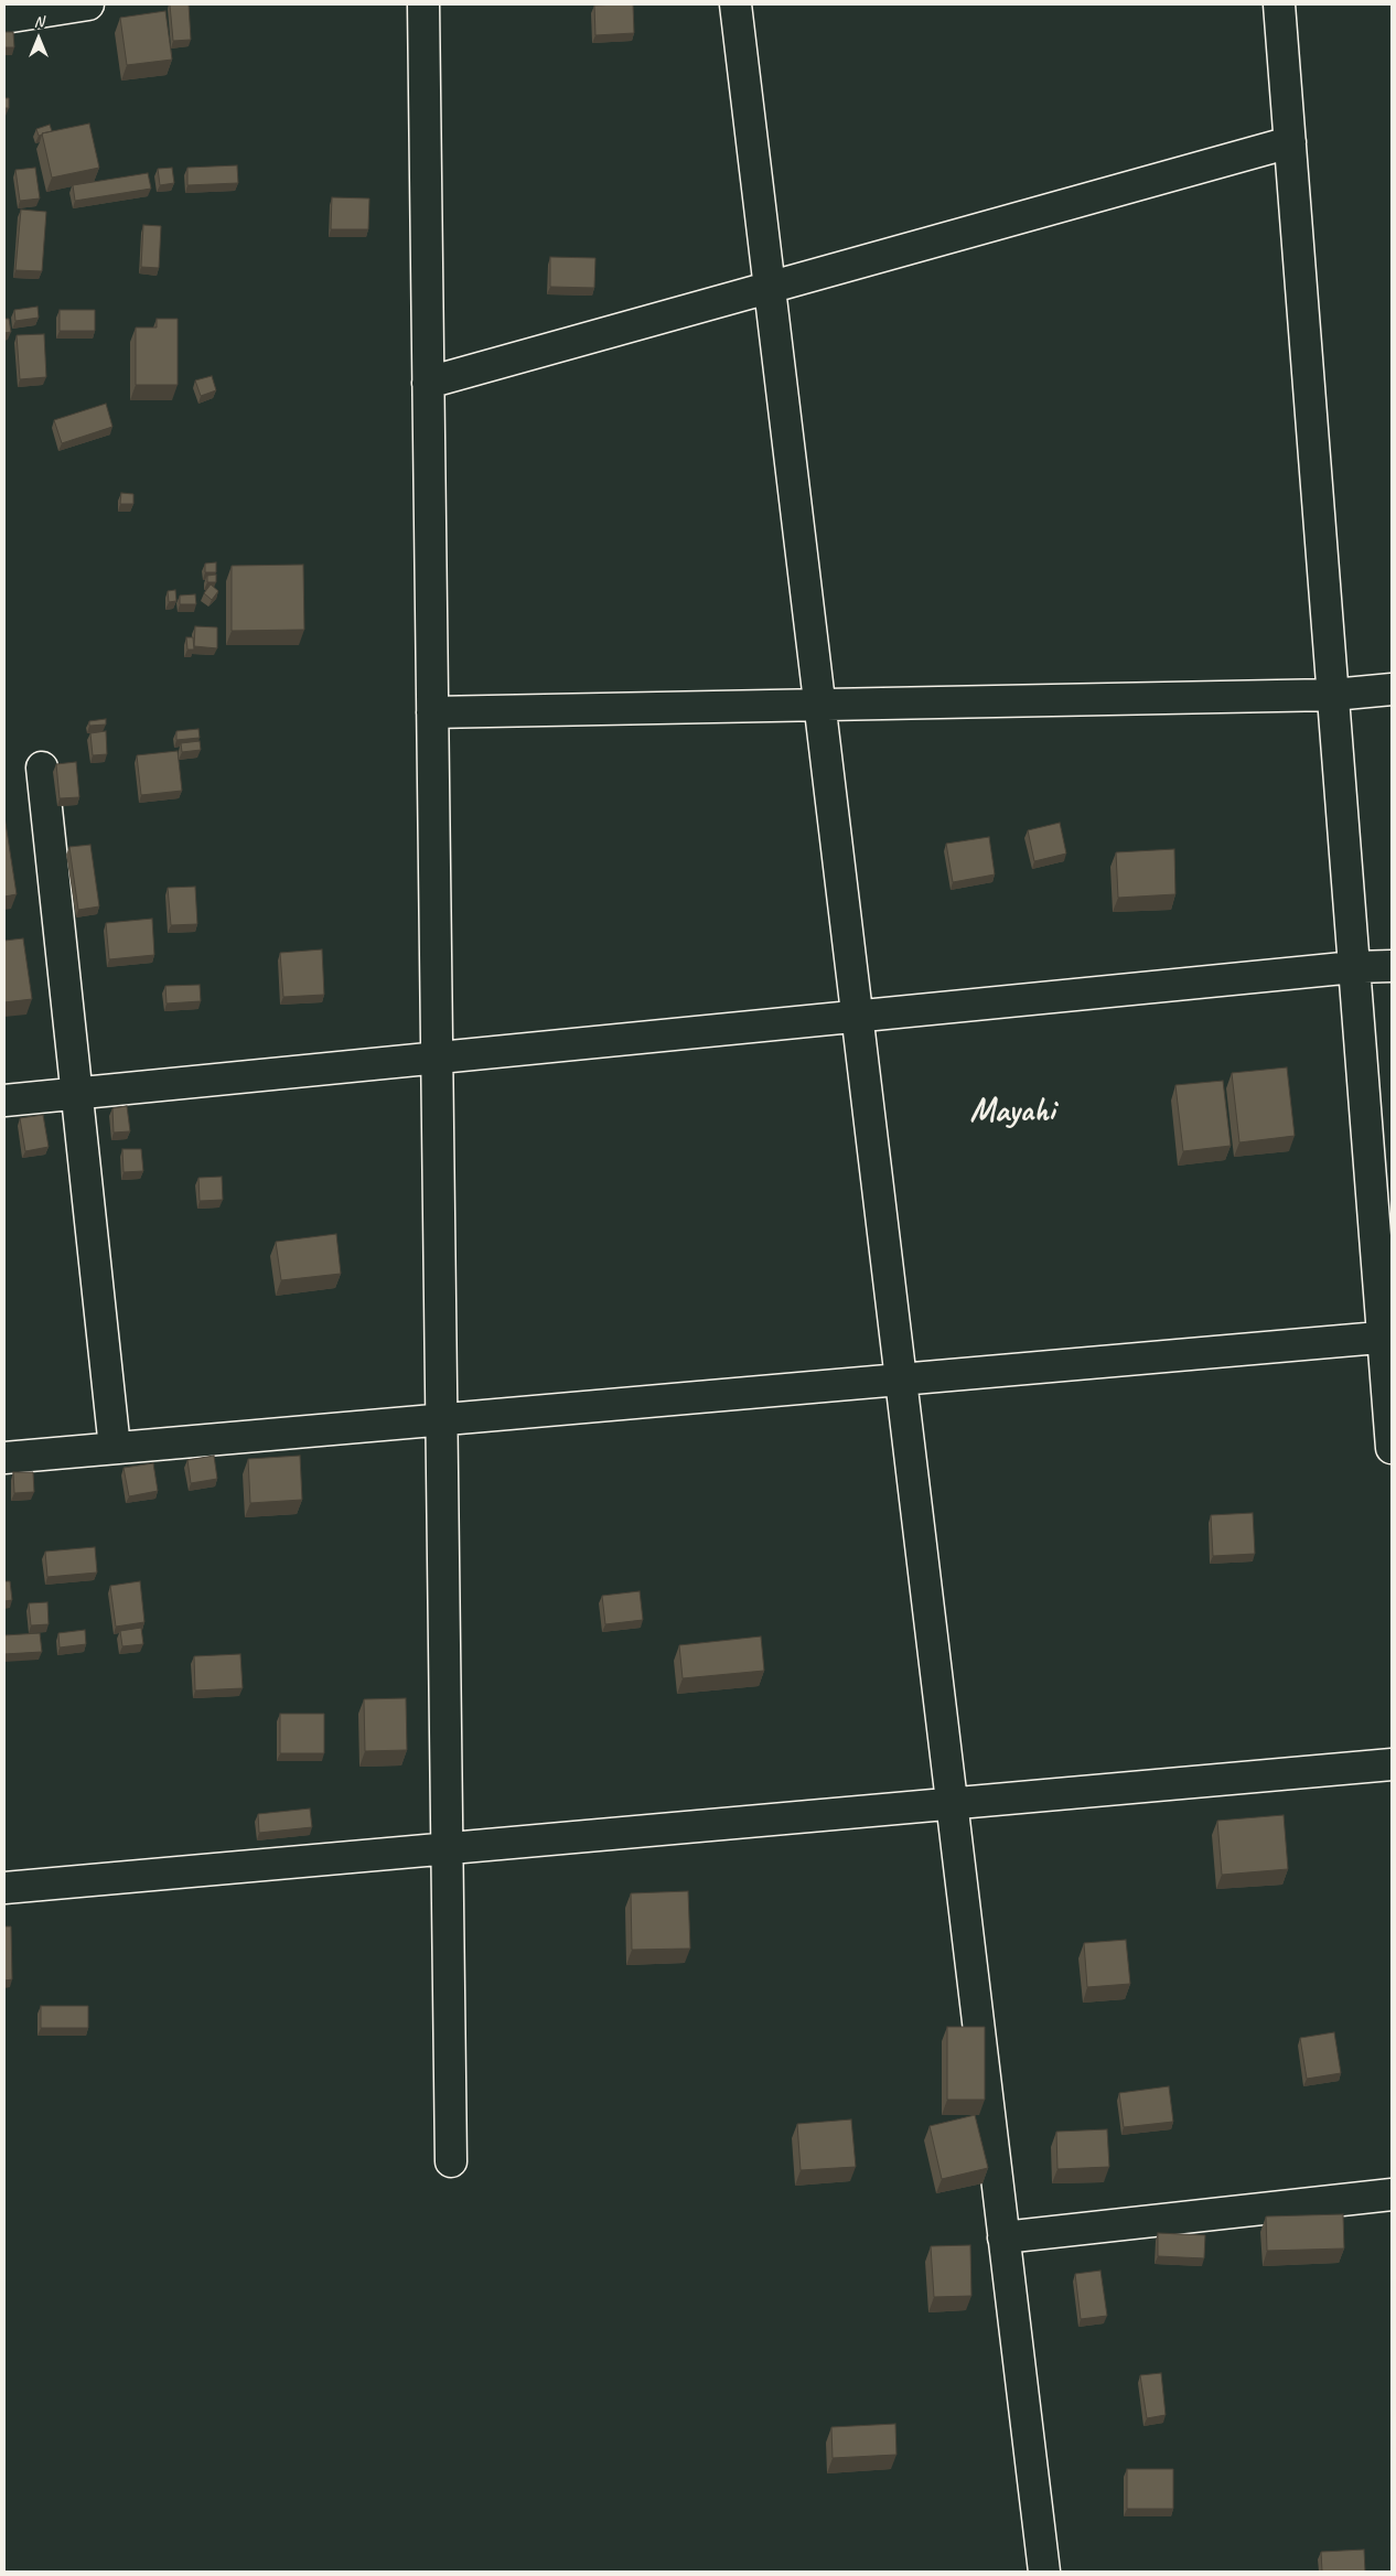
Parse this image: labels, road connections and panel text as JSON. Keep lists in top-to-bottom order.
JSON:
{
  "districts": ["Mayahi"],
  "north": "top"
}
